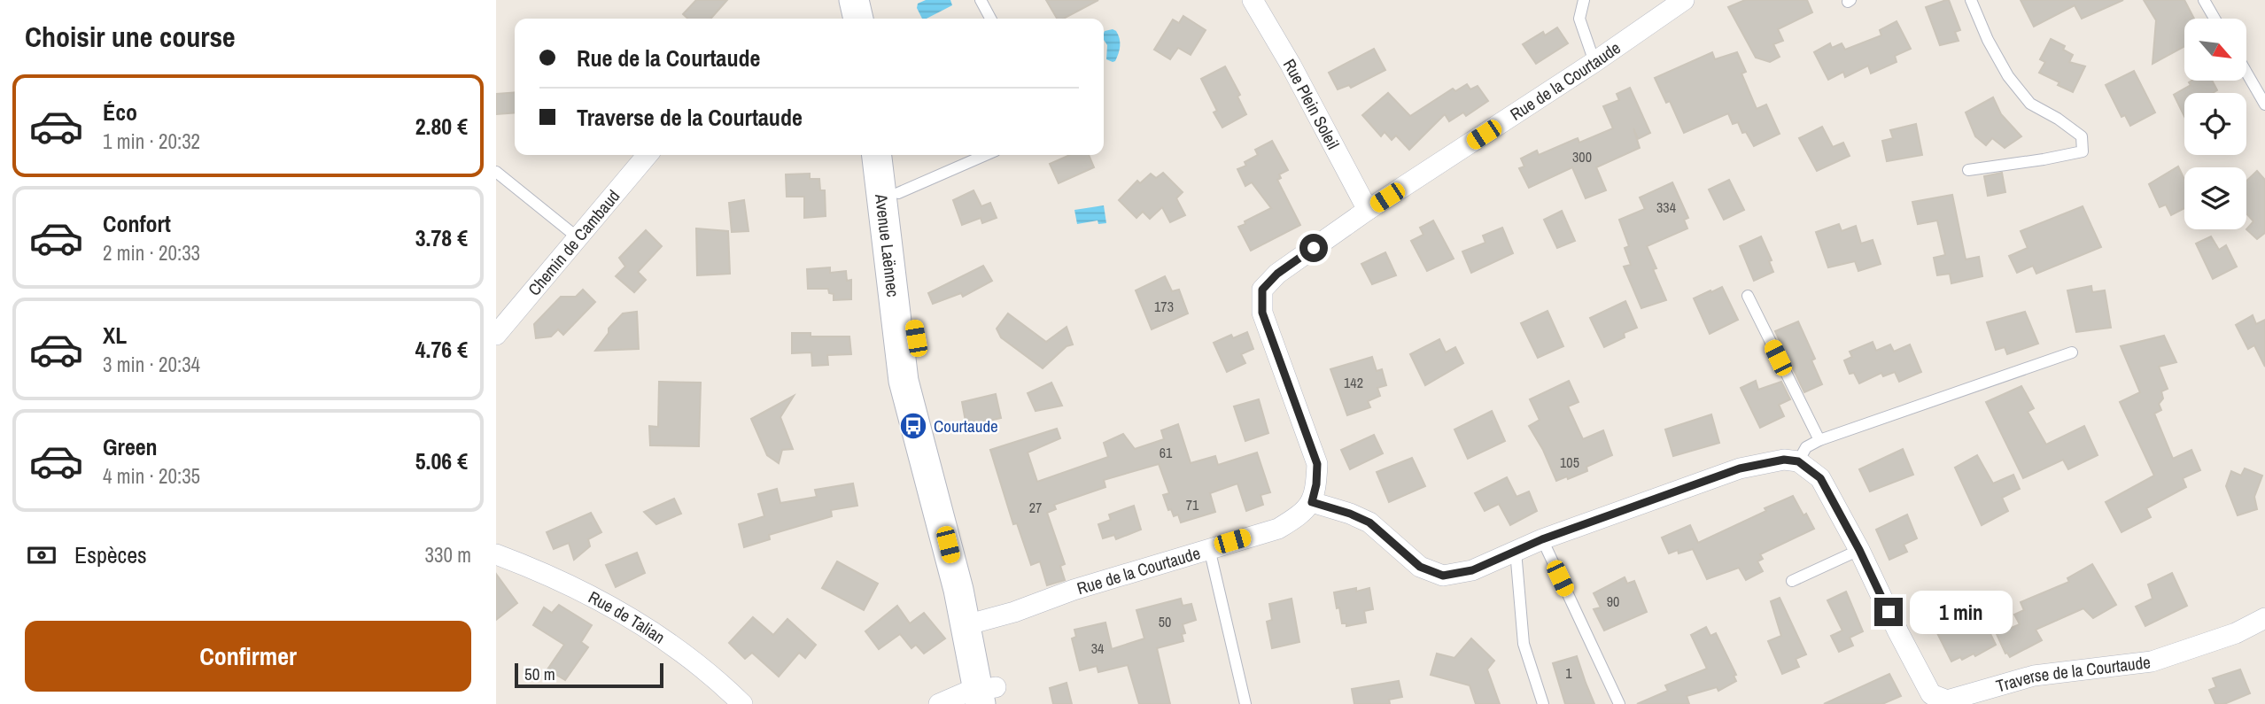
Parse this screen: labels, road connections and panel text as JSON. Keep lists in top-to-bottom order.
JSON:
{
  "streets": {
    "main road": ["Avenue Laënnec"],
    "street": [
      "Rue de la Courtaude",
      "Rue Plein Soleil",
      "Chemin de Cambaud",
      "Rue de Talian",
      "Traverse de la Courtaude"
    ]
  },
  "crossings": [
    ["Rue de la Courtaude", "Rue Plein Soleil"],
    ["Rue de la Courtaude", "Avenue Laënnec"]
  ],
  "places": {
    "bus stop": ["Courtaude"]
  },
  "house_numbers": [
    "300",
    "334",
    "173",
    "142",
    "61",
    "105",
    "71",
    "27",
    "90",
    "50",
    "34",
    "1"
  ],
  "scale_bar": "50 m",
  "north": "bottom right",
  "page": {
    "heading": "Choisir une course",
    "banner": ["Rue de la Courtaude", "Traverse de la Courtaude"],
    "list": [
      {
        "name": "Éco",
        "note": "1 min · 20:32",
        "value": "2.80 €"
      },
      {
        "name": "Confort",
        "note": "2 min · 20:33",
        "value": "3.78 €"
      },
      {
        "name": "XL",
        "note": "3 min · 20:34",
        "value": "4.76 €"
      },
      {
        "name": "Green",
        "note": "4 min · 20:35",
        "value": "5.06 €"
      }
    ],
    "pay": ["Espèces", "330 m"],
    "bubble": "1 min",
    "buttons": "Confirmer",
    "scale": "50 m"
  }
}
